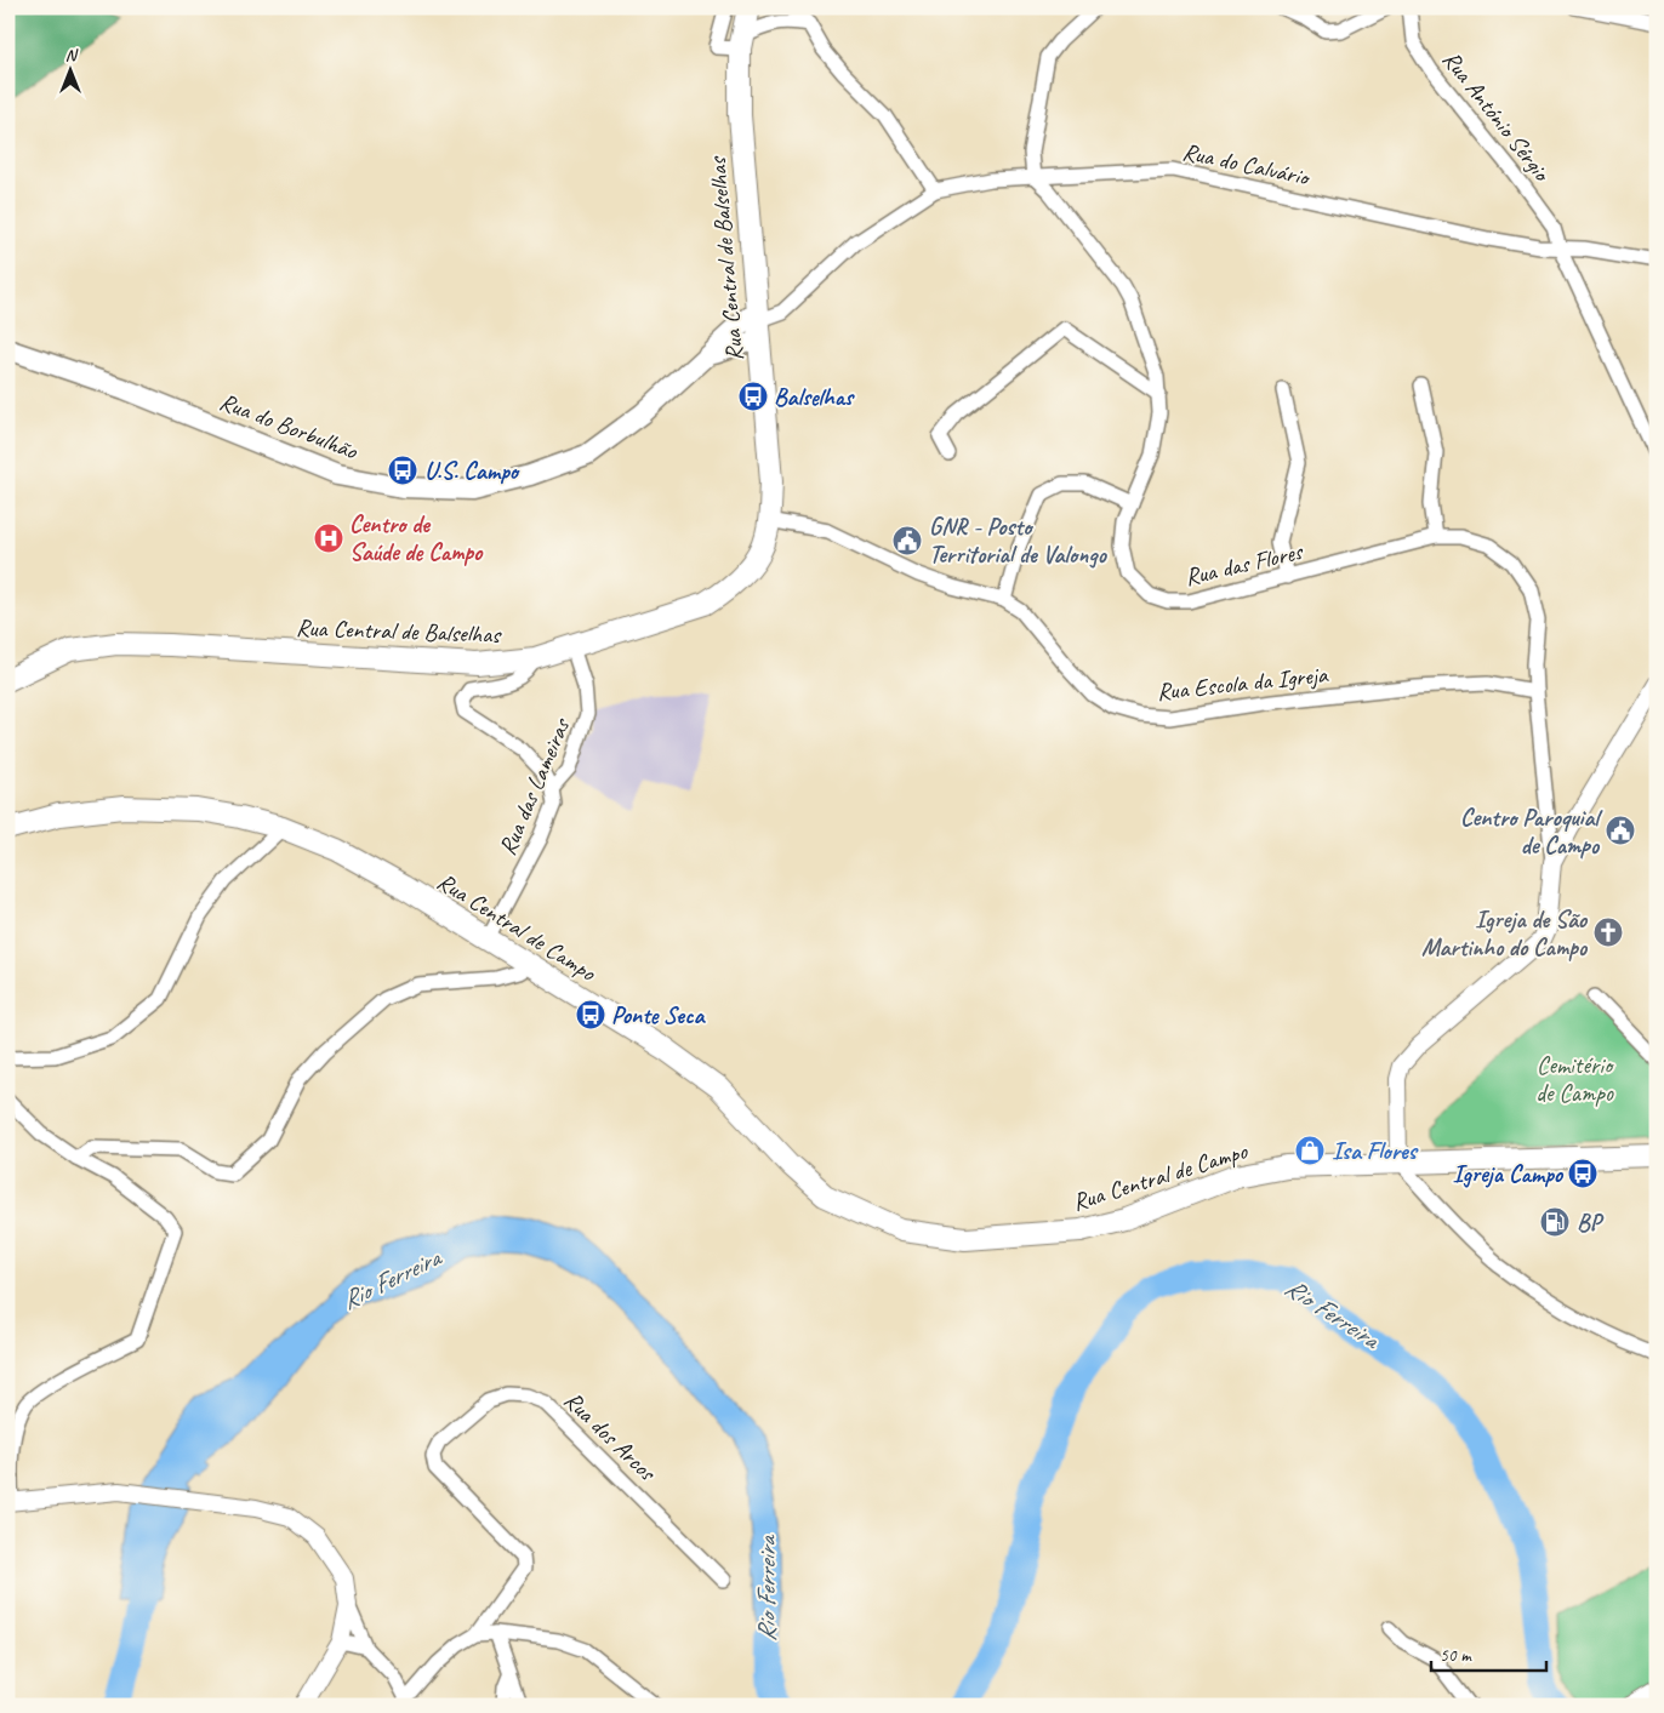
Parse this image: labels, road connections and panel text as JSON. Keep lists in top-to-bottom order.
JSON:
{
  "streets": {
    "main road": ["Rua Central de Balselhas", "Rua do Borbulhão", "Rua Central de Campo"],
    "street": [
      "Rua António Sérgio",
      "Rua do Calvário",
      "Rua das Flores",
      "Rua Escola da Igreja",
      "Rua das Lameiras",
      "Rua dos Arcos"
    ]
  },
  "crossings": [
    ["Rua António Sérgio", "Rua do Calvário"],
    ["Rua do Calvário", "Rua Central de Balselhas"],
    ["Rua do Calvário", "Rua do Borbulhão"],
    ["Rua do Calvário", "Rua das Flores"],
    ["Rua Central de Balselhas", "Rua do Borbulhão"],
    ["Rua Central de Balselhas", "Rua Escola da Igreja"],
    ["Rua Central de Balselhas", "Rua das Lameiras"],
    ["Rua das Flores", "Rua Escola da Igreja"],
    ["Rua das Lameiras", "Rua Central de Campo"]
  ],
  "water": ["Rio Ferreira"],
  "parks": ["Cemitério de Campo"],
  "places": {
    "bus stop": [
      "Balselhas",
      "U.S. Campo",
      "Ponte Seca",
      "Igreja Campo"
    ],
    "hospital": ["Centro de Saúde de Campo"],
    "public building": ["GNR - Posto Territorial de Valongo", "Centro Paroquial de Campo"],
    "church": ["Igreja de São Martinho do Campo"],
    "shop": ["Isa Flores"],
    "fuel station": ["BP"]
  },
  "scale_bar": "50 m",
  "north": "top"
}
